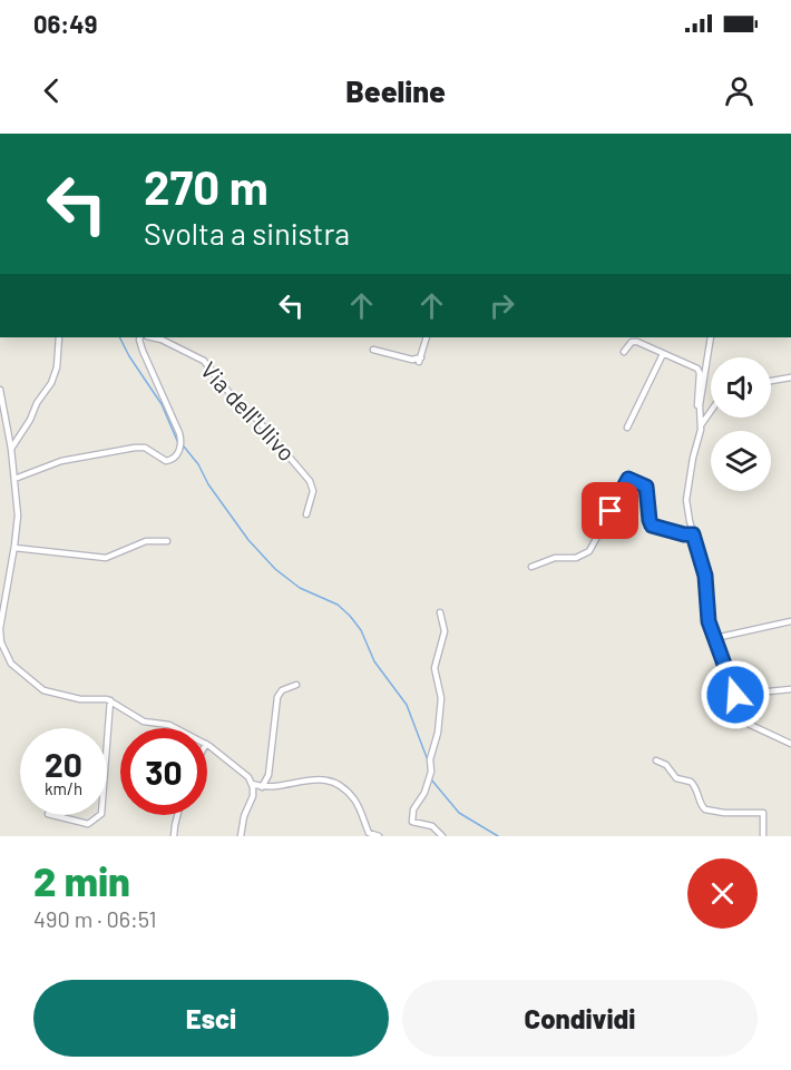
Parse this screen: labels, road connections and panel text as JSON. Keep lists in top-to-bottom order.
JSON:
{
  "streets": {
    "street": ["Via dell'Ulivo"]
  },
  "page": {
    "status": "06:49",
    "header": "Beeline",
    "turn": ["270 m", "Svolta a sinistra"],
    "speed": "20 km/h",
    "limit": "30",
    "heading": ["2 min", "490 m · 06:51"],
    "buttons": ["Esci", "Condividi"]
  }
}
